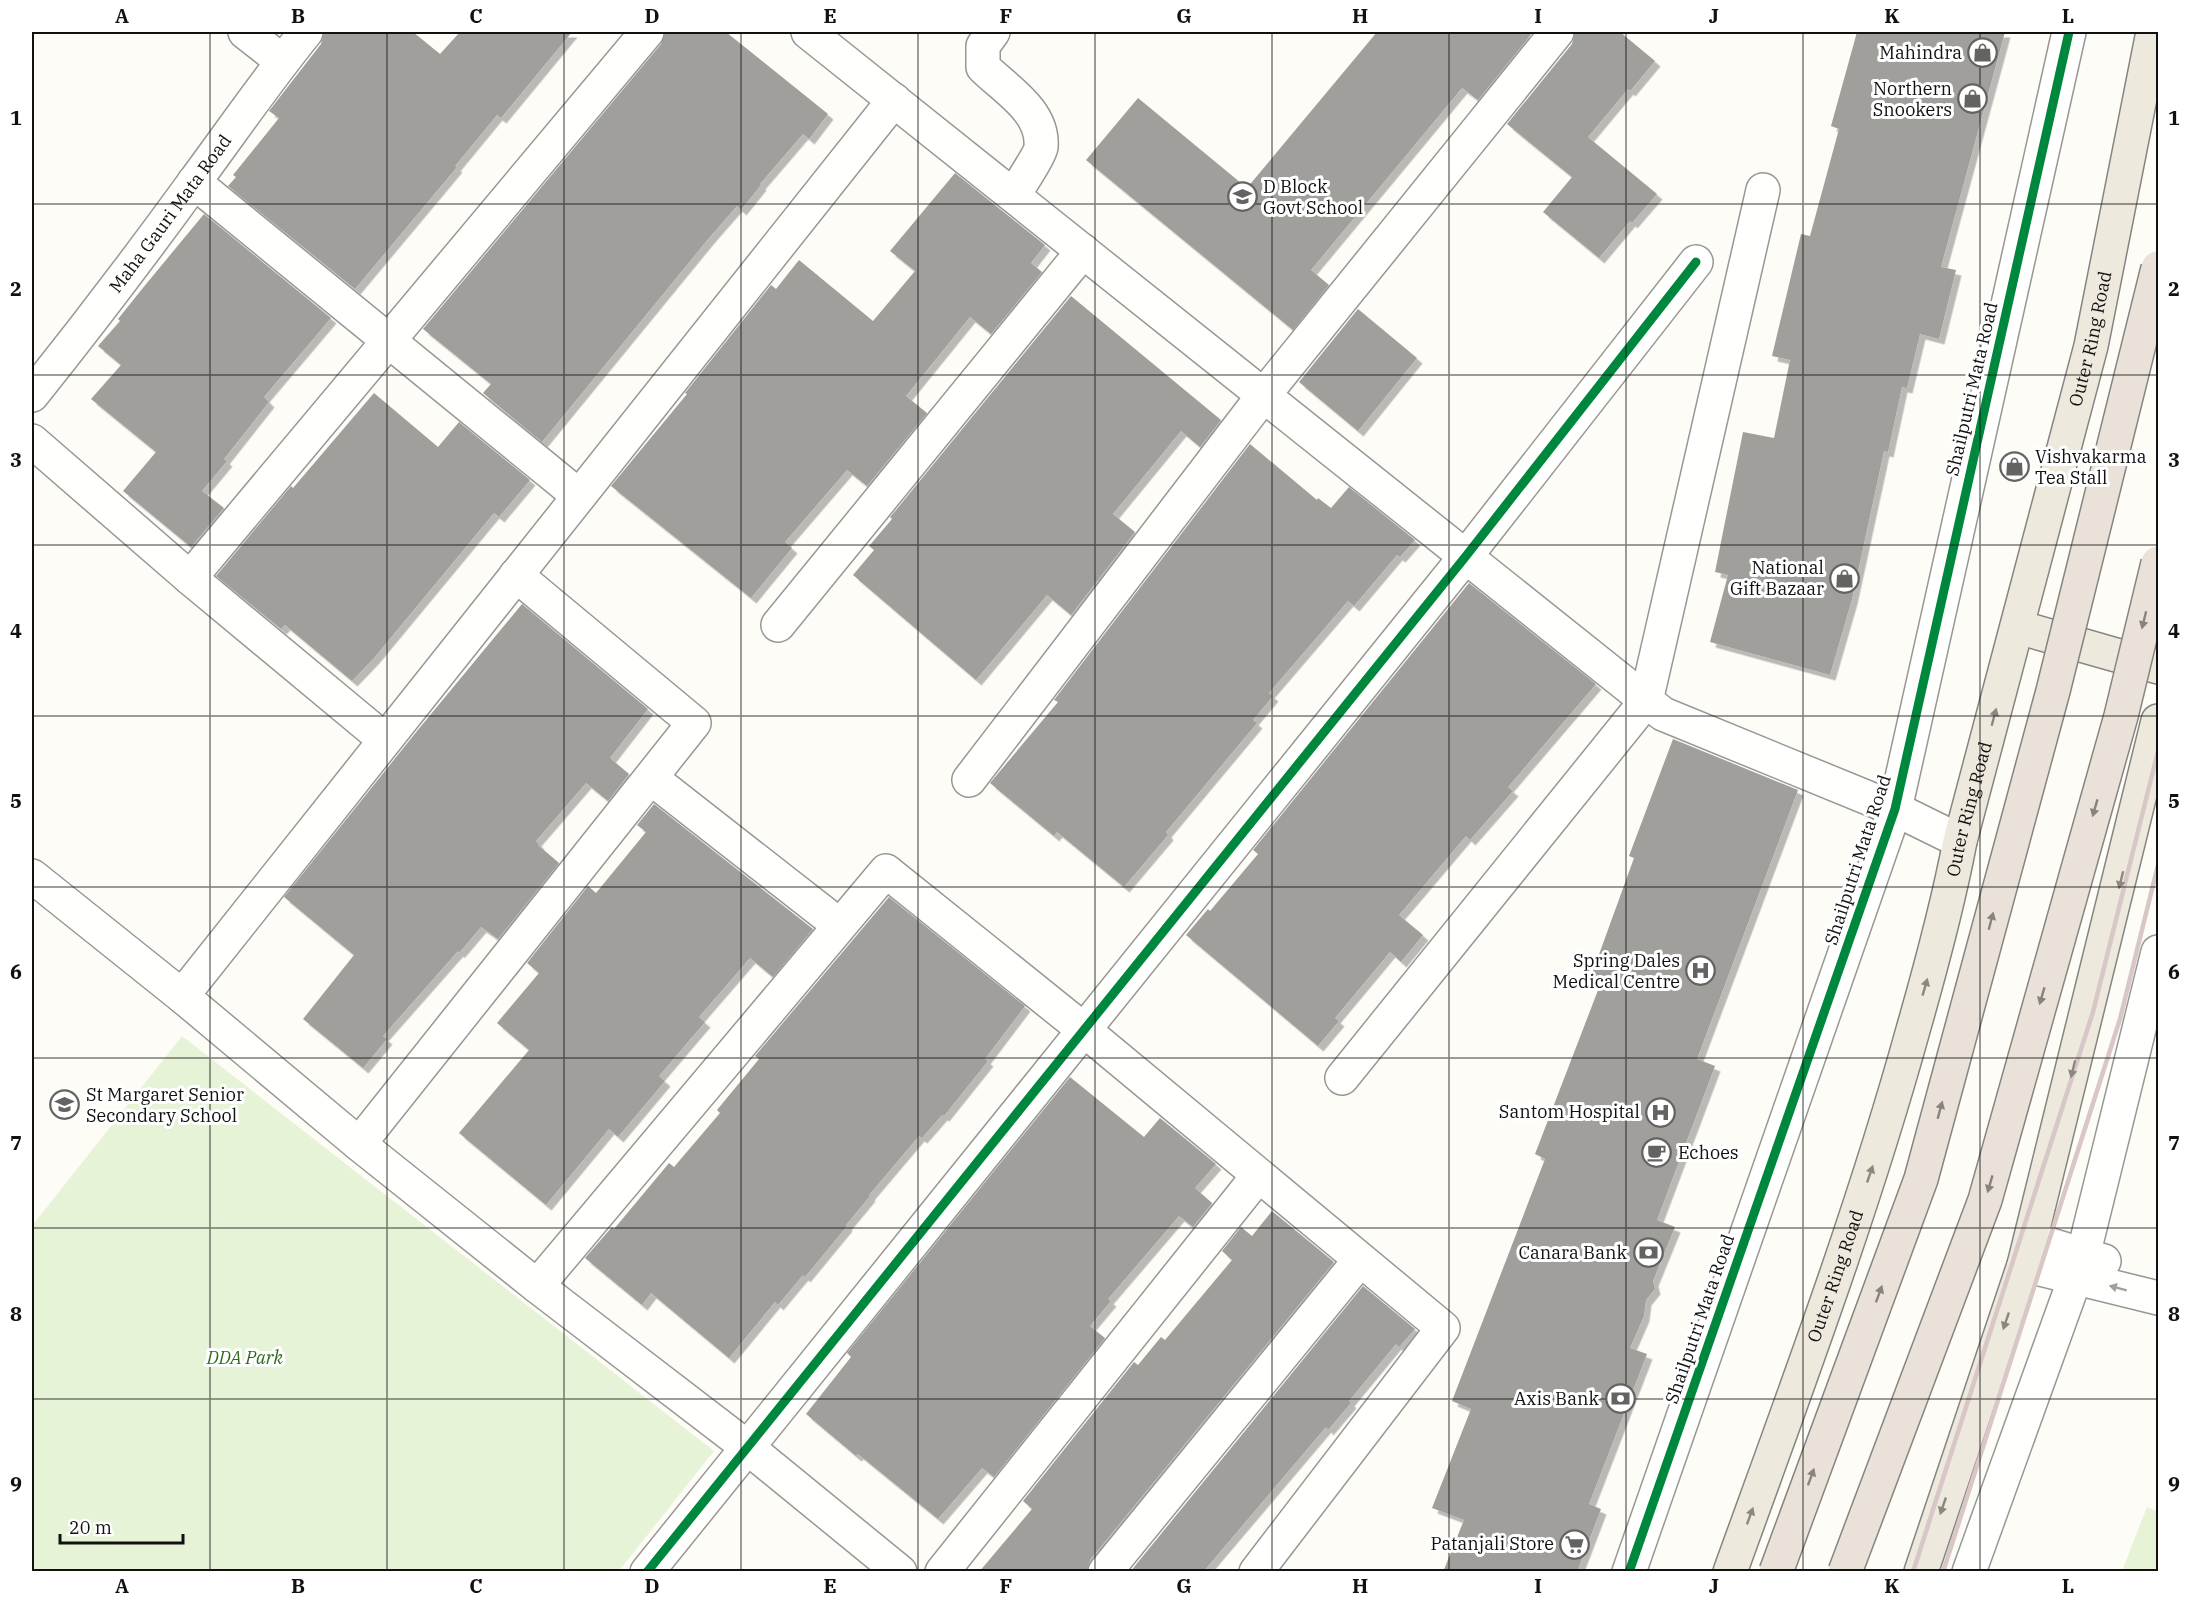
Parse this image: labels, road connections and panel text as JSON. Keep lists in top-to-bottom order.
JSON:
{
  "streets": {
    "main road": ["Outer Ring Road"],
    "street": ["Maha Gauri Mata Road", "Shailputri Mata Road"]
  },
  "parks": ["DDA Park"],
  "places": {
    "shop": [
      "Mahindra",
      "Northern Snookers",
      "Vishvakarma Tea Stall",
      "National Gift Bazaar"
    ],
    "school or university": ["D Block Govt School", "St Margaret Senior Secondary School"],
    "hospital": ["Spring Dales Medical Centre", "Santom Hospital"],
    "cafe": ["Echoes"],
    "bank": ["Canara Bank", "Axis Bank"],
    "supermarket": ["Patanjali Store"]
  },
  "scale_bar": "20 m",
  "grid": {
    "columns": [
      "A",
      "B",
      "C",
      "D",
      "E",
      "F",
      "G",
      "H",
      "I",
      "J",
      "K",
      "L"
    ],
    "rows": [
      "1",
      "2",
      "3",
      "4",
      "5",
      "6",
      "7",
      "8",
      "9"
    ]
  }
}
